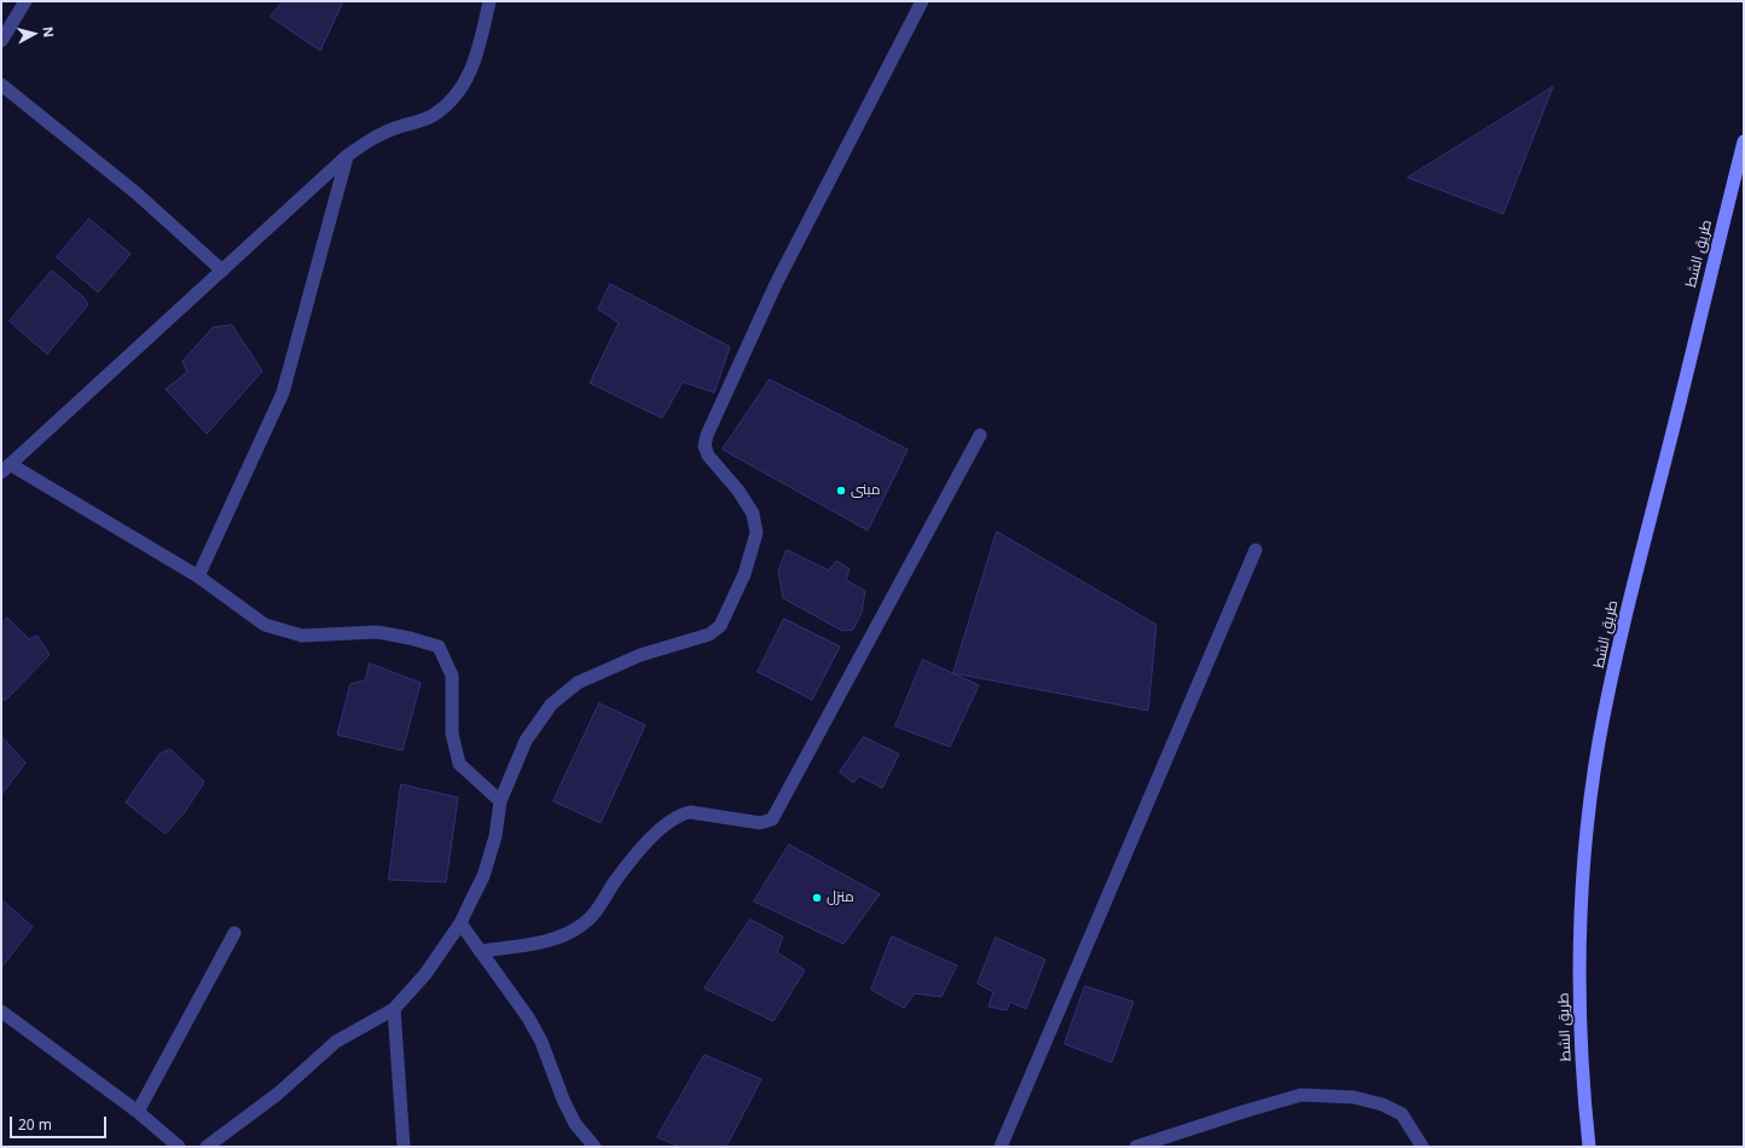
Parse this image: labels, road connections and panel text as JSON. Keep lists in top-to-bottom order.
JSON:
{
  "streets": {
    "main road": ["طريق الشط"]
  },
  "places": ["مبنى", "منزل"],
  "scale_bar": "20 m",
  "north": "right"
}
